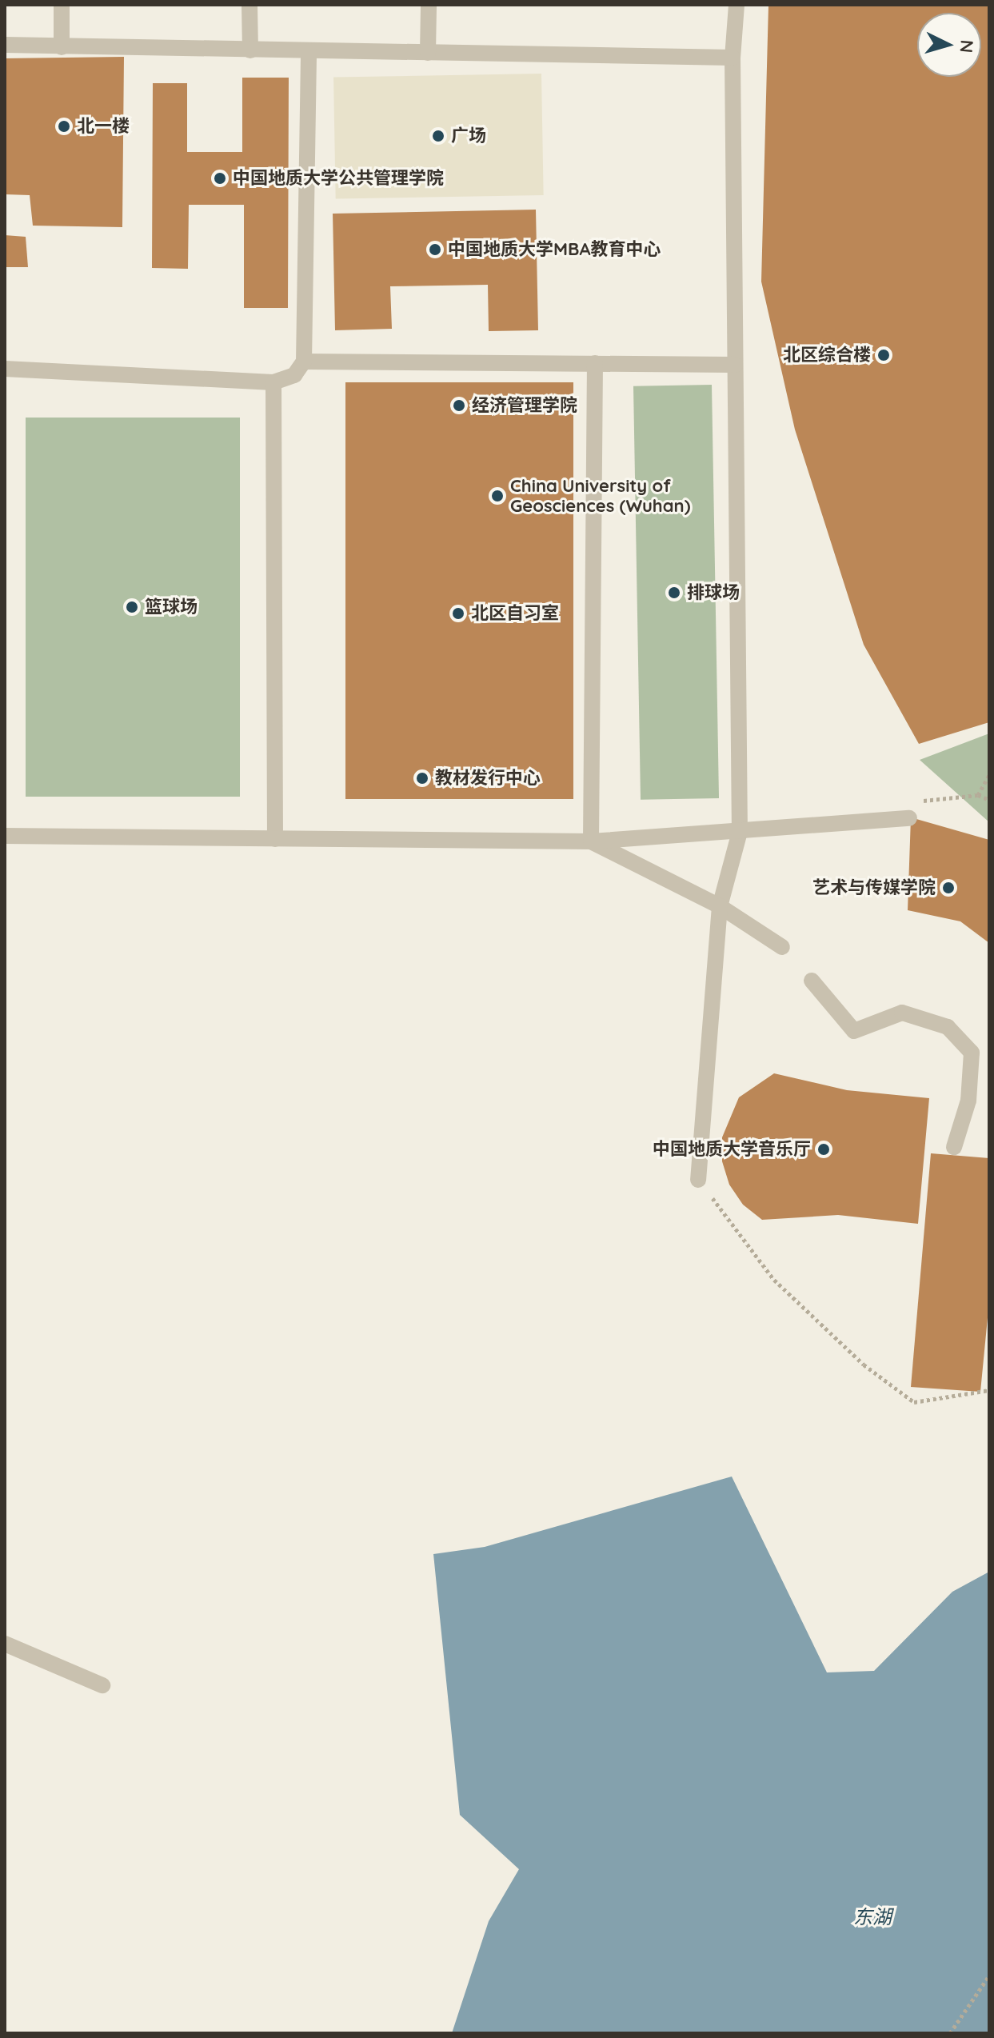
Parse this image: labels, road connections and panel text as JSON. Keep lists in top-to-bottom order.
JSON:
{
  "water": ["东湖"],
  "places": [
    "北一楼",
    "广场",
    "中国地质大学公共管理学院",
    "中国地质大学MBA教育中心",
    "北区综合楼",
    "经济管理学院",
    "China University of Geosciences (Wuhan)",
    "排球场",
    "篮球场",
    "北区自习室",
    "教材发行中心",
    "艺术与传媒学院",
    "中国地质大学音乐厅"
  ],
  "north": "right"
}
